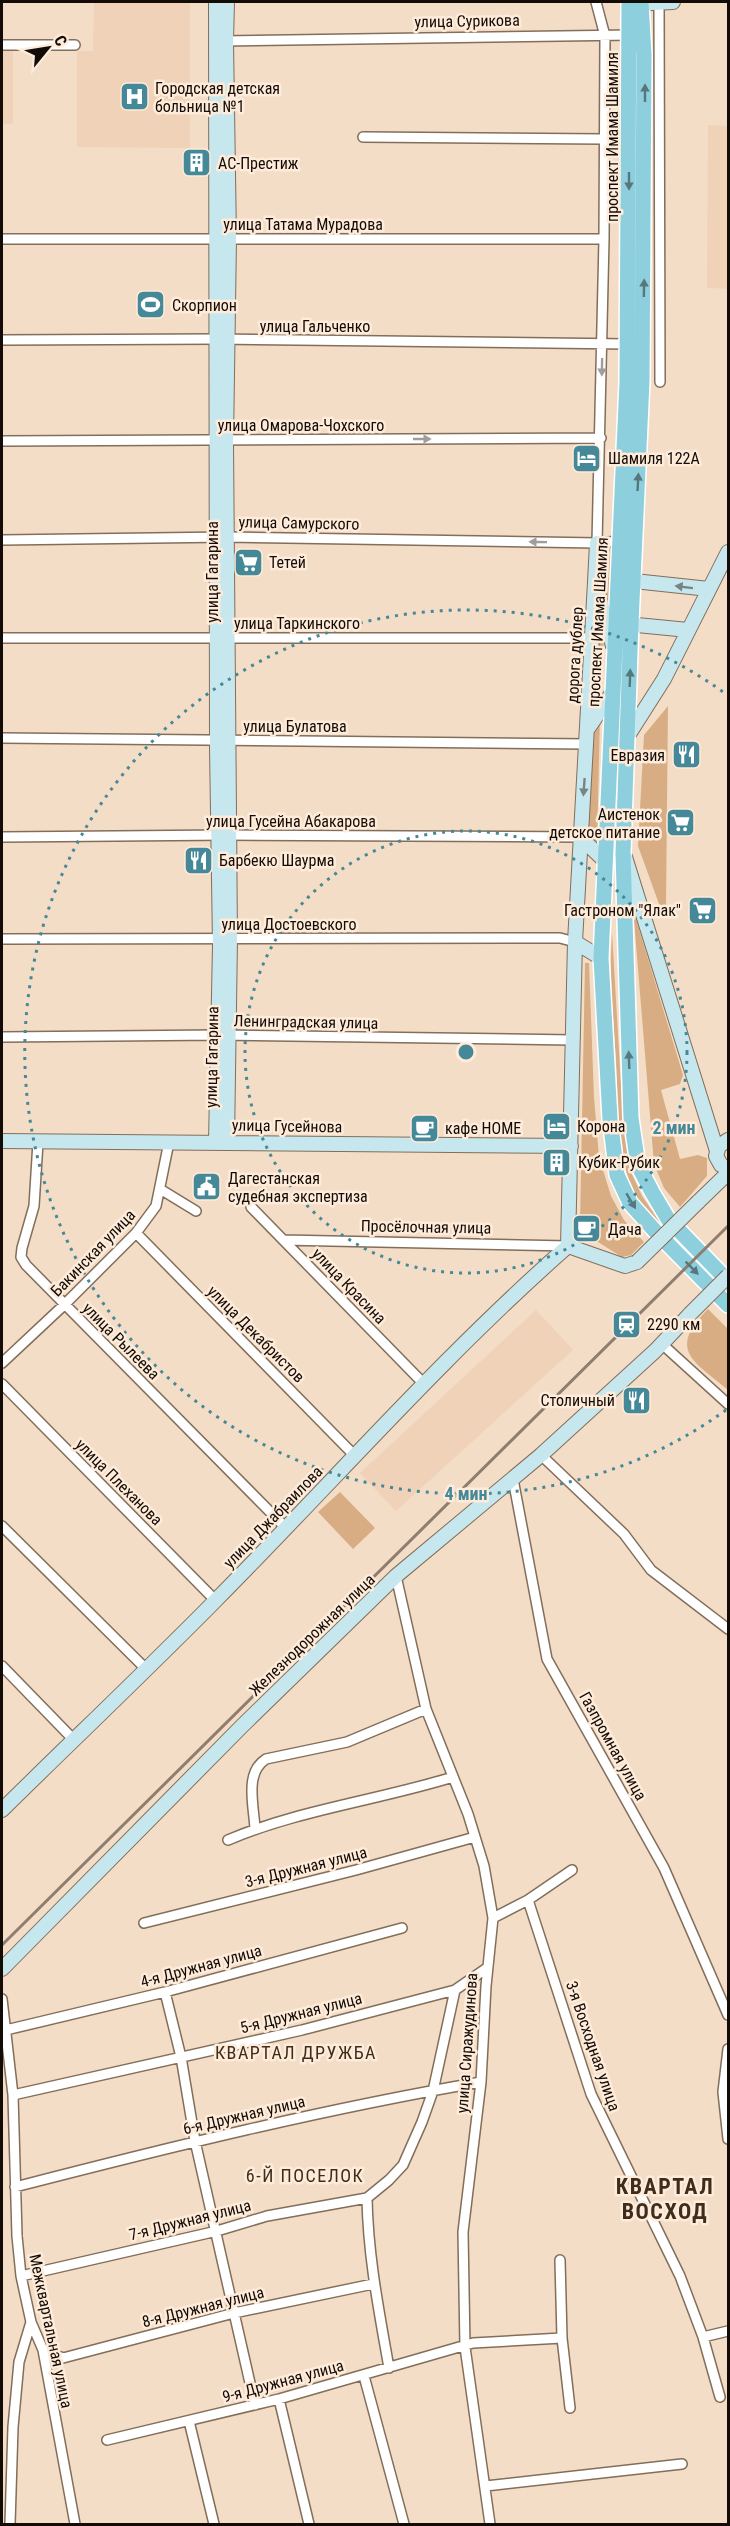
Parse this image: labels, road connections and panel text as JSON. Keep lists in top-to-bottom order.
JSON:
{
  "streets": {
    "main road": [
      "проспект Имама Шамиля",
      "улица Гагарина",
      "дорога дублер",
      "улица Гусейнова",
      "улица Джабраилова",
      "Железнодорожная улица"
    ],
    "street": [
      "улица Сурикова",
      "улица Татама Мурадова",
      "улица Гальченко",
      "улица Омарова-Чохского",
      "улица Самурского",
      "улица Таркинского",
      "улица Булатова",
      "улица Гусейна Абакарова",
      "улица Достоевского",
      "Ленинградская улица",
      "Просёлочная улица",
      "Бакинская улица",
      "улица Красина",
      "улица Декабристов",
      "улица Рылеева",
      "улица Плеханова",
      "Газпромная улица",
      "3-я Дружная улица",
      "4-я Дружная улица",
      "5-я Дружная улица",
      "улица Сиражудинова",
      "3-я Восходная улица",
      "6-я Дружная улица",
      "7-я Дружная улица",
      "8-я Дружная улица",
      "Межквартальная улица",
      "9-я Дружная улица"
    ]
  },
  "crossings": [
    ["улица Сурикова", "проспект Имама Шамиля"],
    ["улица Сурикова", "улица Гагарина"],
    ["проспект Имама Шамиля", "улица Гальченко"],
    ["проспект Имама Шамиля", "улица Самурского"],
    ["проспект Имама Шамиля", "дорога дублер"],
    ["проспект Имама Шамиля", "улица Булатова"],
    ["проспект Имама Шамиля", "улица Гусейна Абакарова"],
    ["проспект Имама Шамиля", "улица Достоевского"],
    ["проспект Имама Шамиля", "Ленинградская улица"],
    ["проспект Имама Шамиля", "улица Гусейнова"],
    ["проспект Имама Шамиля", "Просёлочная улица"],
    ["проспект Имама Шамиля", "улица Джабраилова"],
    ["улица Татама Мурадова", "улица Гагарина"],
    ["улица Гальченко", "улица Гагарина"],
    ["улица Омарова-Чохского", "улица Гагарина"],
    ["улица Самурского", "улица Гагарина"],
    ["улица Самурского", "дорога дублер"],
    ["улица Гагарина", "улица Таркинского"],
    ["улица Гагарина", "улица Булатова"],
    ["улица Гагарина", "улица Гусейна Абакарова"],
    ["улица Гагарина", "улица Достоевского"],
    ["улица Гагарина", "Ленинградская улица"],
    ["улица Гагарина", "улица Гусейнова"],
    ["улица Таркинского", "дорога дублер"],
    ["улица Гусейнова", "Бакинская улица"],
    ["улица Гусейнова", "улица Рылеева"],
    ["Просёлочная улица", "улица Красина"],
    ["Просёлочная улица", "улица Джабраилова"],
    ["Бакинская улица", "улица Декабристов"],
    ["Бакинская улица", "улица Рылеева"],
    ["улица Красина", "улица Джабраилова"],
    ["улица Декабристов", "улица Джабраилова"],
    ["улица Рылеева", "улица Джабраилова"],
    ["улица Плеханова", "улица Джабраилова"],
    ["Железнодорожная улица", "Газпромная улица"],
    ["Железнодорожная улица", "улица Сиражудинова"],
    ["3-я Дружная улица", "улица Сиражудинова"],
    ["4-я Дружная улица", "Межквартальная улица"],
    ["5-я Дружная улица", "улица Сиражудинова"],
    ["5-я Дружная улица", "Межквартальная улица"],
    ["улица Сиражудинова", "6-я Дружная улица"],
    ["улица Сиражудинова", "9-я Дружная улица"],
    ["6-я Дружная улица", "Межквартальная улица"],
    ["7-я Дружная улица", "Межквартальная улица"],
    ["8-я Дружная улица", "Межквартальная улица"]
  ],
  "one_way": ["улица Омарова-Чохского", "улица Самурского"],
  "districts": ["КВАРТАЛ ДРУЖБА", "6-Й ПОСЕЛОК", "КВАРТАЛ ВОСХОД"],
  "places": {
    "hospital": ["Городская детская больница №1"],
    "building": ["АС-Престиж", "Кубик-Рубик"],
    "sports": ["Скорпион"],
    "hotel": ["Шамиля 122А", "Корона"],
    "supermarket": ["Тетей", "Аистенок детское питание", "Гастроном \"Ялак\""],
    "restaurant": ["Евразия", "Барбекю Шаурма", "Столичный"],
    "cafe": ["кафе HOME", "Дача"],
    "public building": ["Дагестанская судебная экспертиза"],
    "station": ["2290 км"]
  },
  "north": "top right",
  "rings": ["2 мин", "4 мин"]
}
